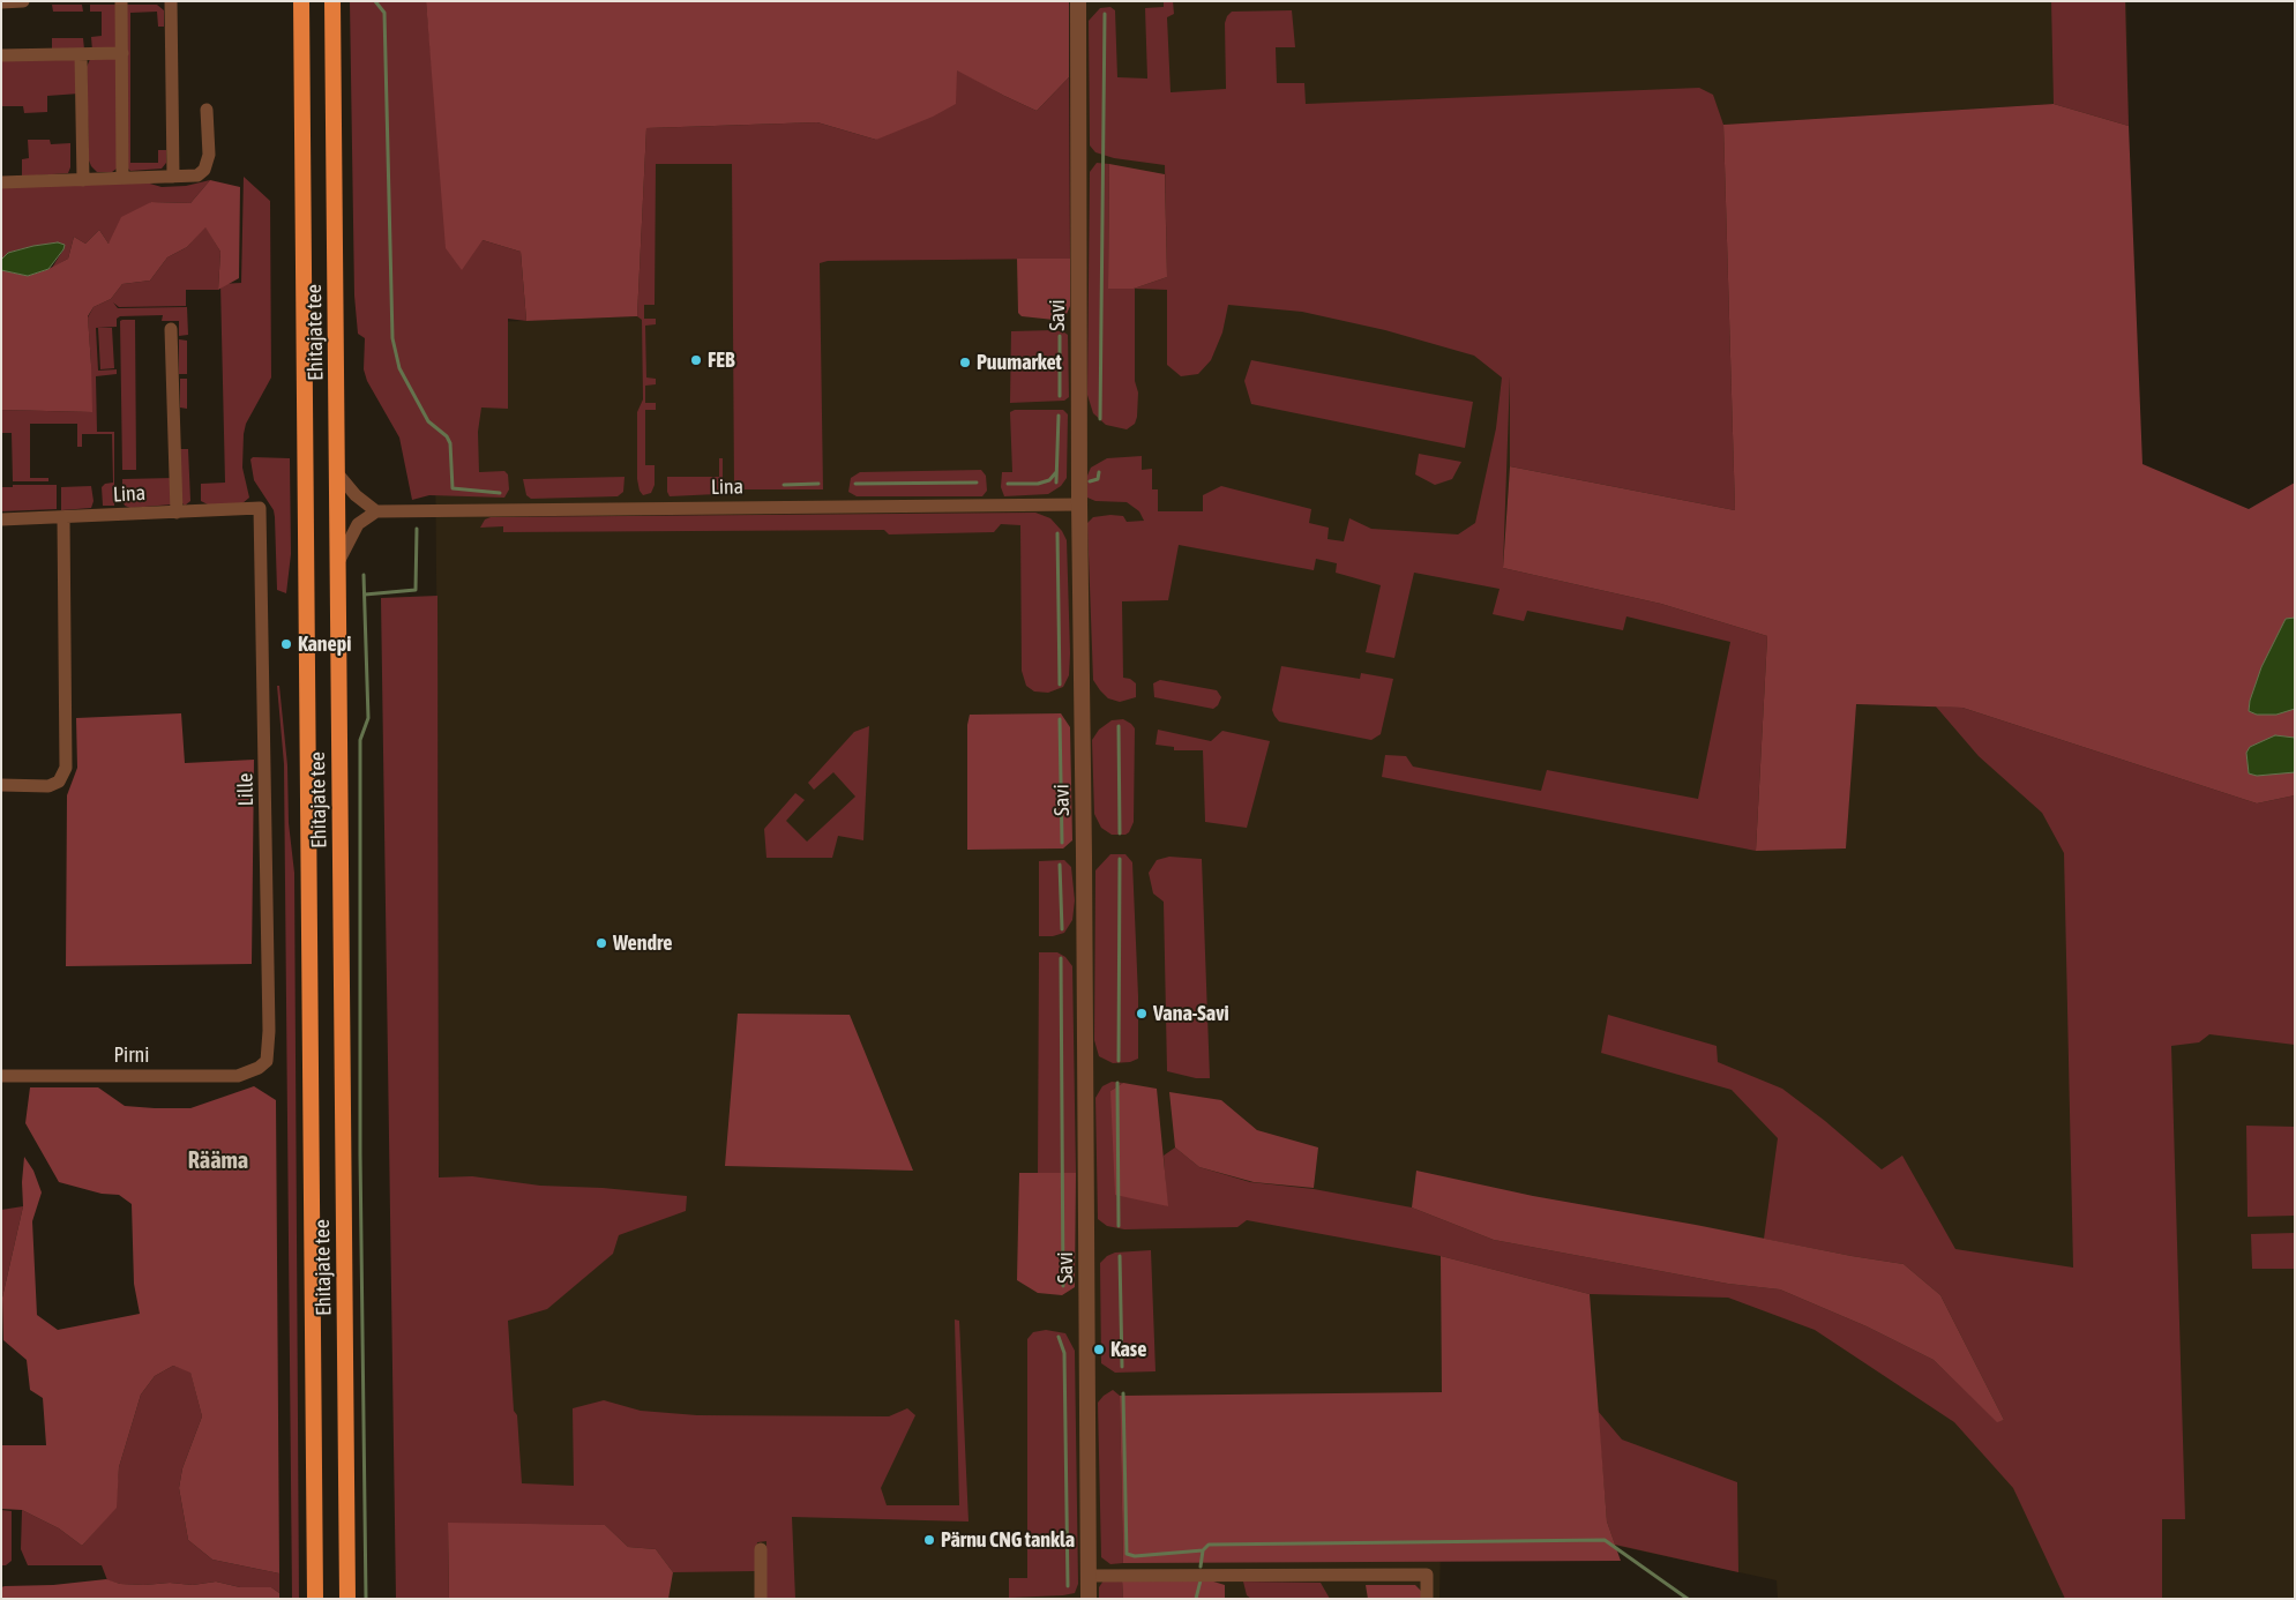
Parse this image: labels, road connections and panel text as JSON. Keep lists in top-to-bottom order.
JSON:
{
  "streets": {
    "highway": ["Ehitajate tee"],
    "street": [
      "Savi",
      "Lina",
      "Lille",
      "Pirni"
    ]
  },
  "crossings": [
    ["Savi", "Lina"],
    ["Lina", "Lille"],
    ["Lille", "Pirni"]
  ],
  "districts": ["Rääma"],
  "places": [
    "FEB",
    "Puumarket",
    "Kanepi",
    "Wendre",
    "Vana-Savi",
    "Kase",
    "Pärnu CNG tankla"
  ]
}
